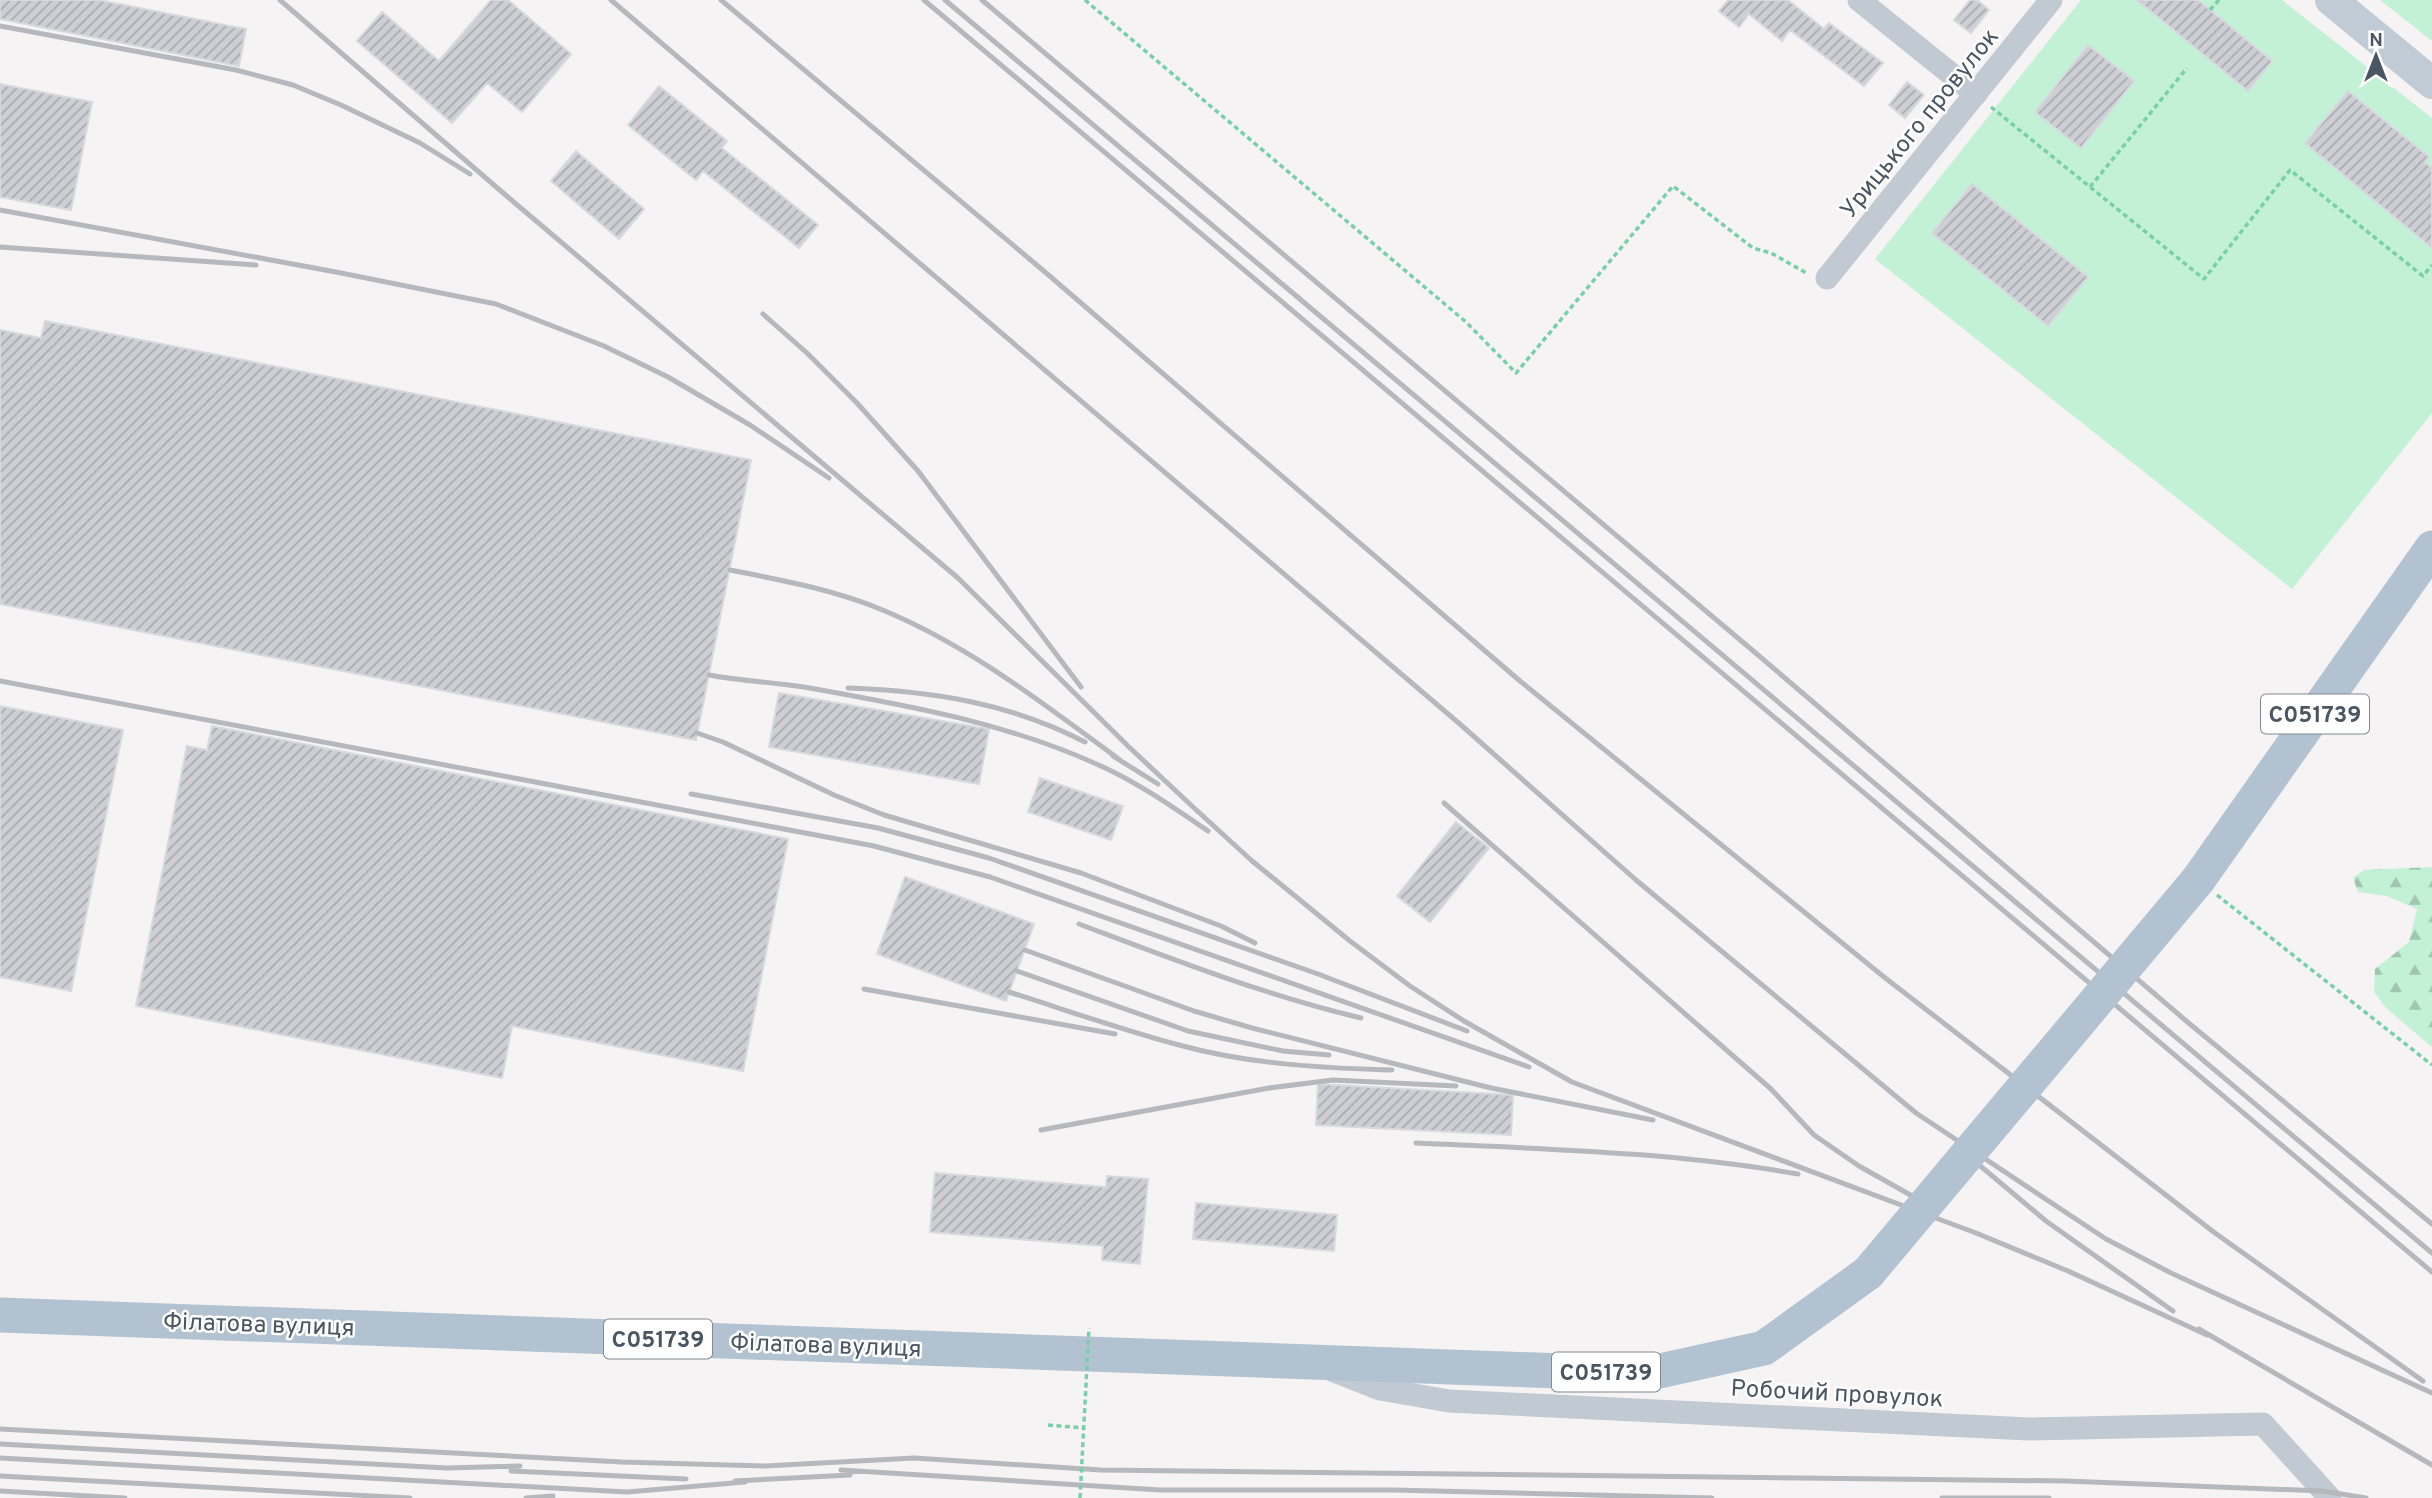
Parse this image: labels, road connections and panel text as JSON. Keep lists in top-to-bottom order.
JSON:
{
  "streets": {
    "main road": ["С051739", "Філатова вулиця"],
    "street": ["Урицького провулок", "Робочий провулок"]
  },
  "crossings": [
    ["С051739", "Філатова вулиця"],
    ["С051739", "Робочий провулок"],
    ["Філатова вулиця", "Робочий провулок"]
  ],
  "north": "top"
}
